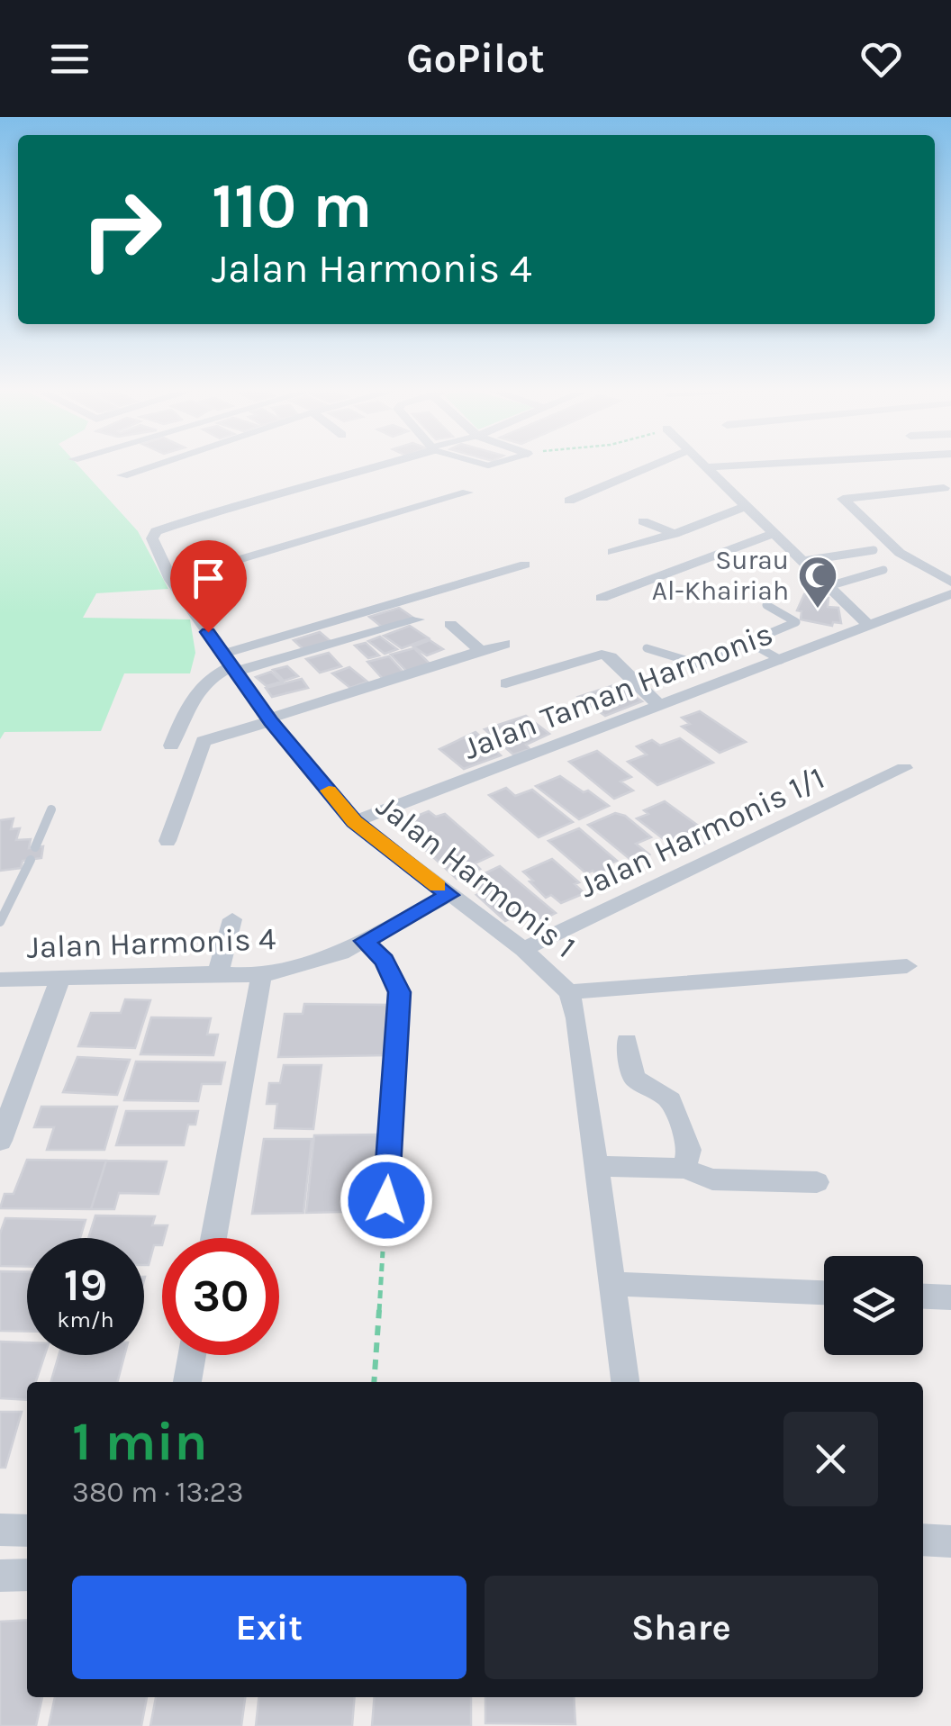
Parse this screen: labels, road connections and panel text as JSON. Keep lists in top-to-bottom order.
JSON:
{
  "streets": {
    "street": [
      "Jalan Taman Harmonis",
      "Jalan Harmonis 1/1",
      "Jalan Harmonis 1",
      "Jalan Harmonis 4"
    ]
  },
  "crossings": [
    ["Jalan Taman Harmonis", "Jalan Harmonis 1"],
    ["Jalan Harmonis 1/1", "Jalan Harmonis 1"],
    ["Jalan Harmonis 1", "Jalan Harmonis 4"]
  ],
  "places": {
    "mosque": ["Surau Al-Khairiah"]
  },
  "page": {
    "header": "GoPilot",
    "turn": ["110 m", "Jalan Harmonis 4"],
    "speed": "19 km/h",
    "limit": "30",
    "heading": ["1 min", "380 m · 13:23"],
    "buttons": ["Exit", "Share"]
  }
}
